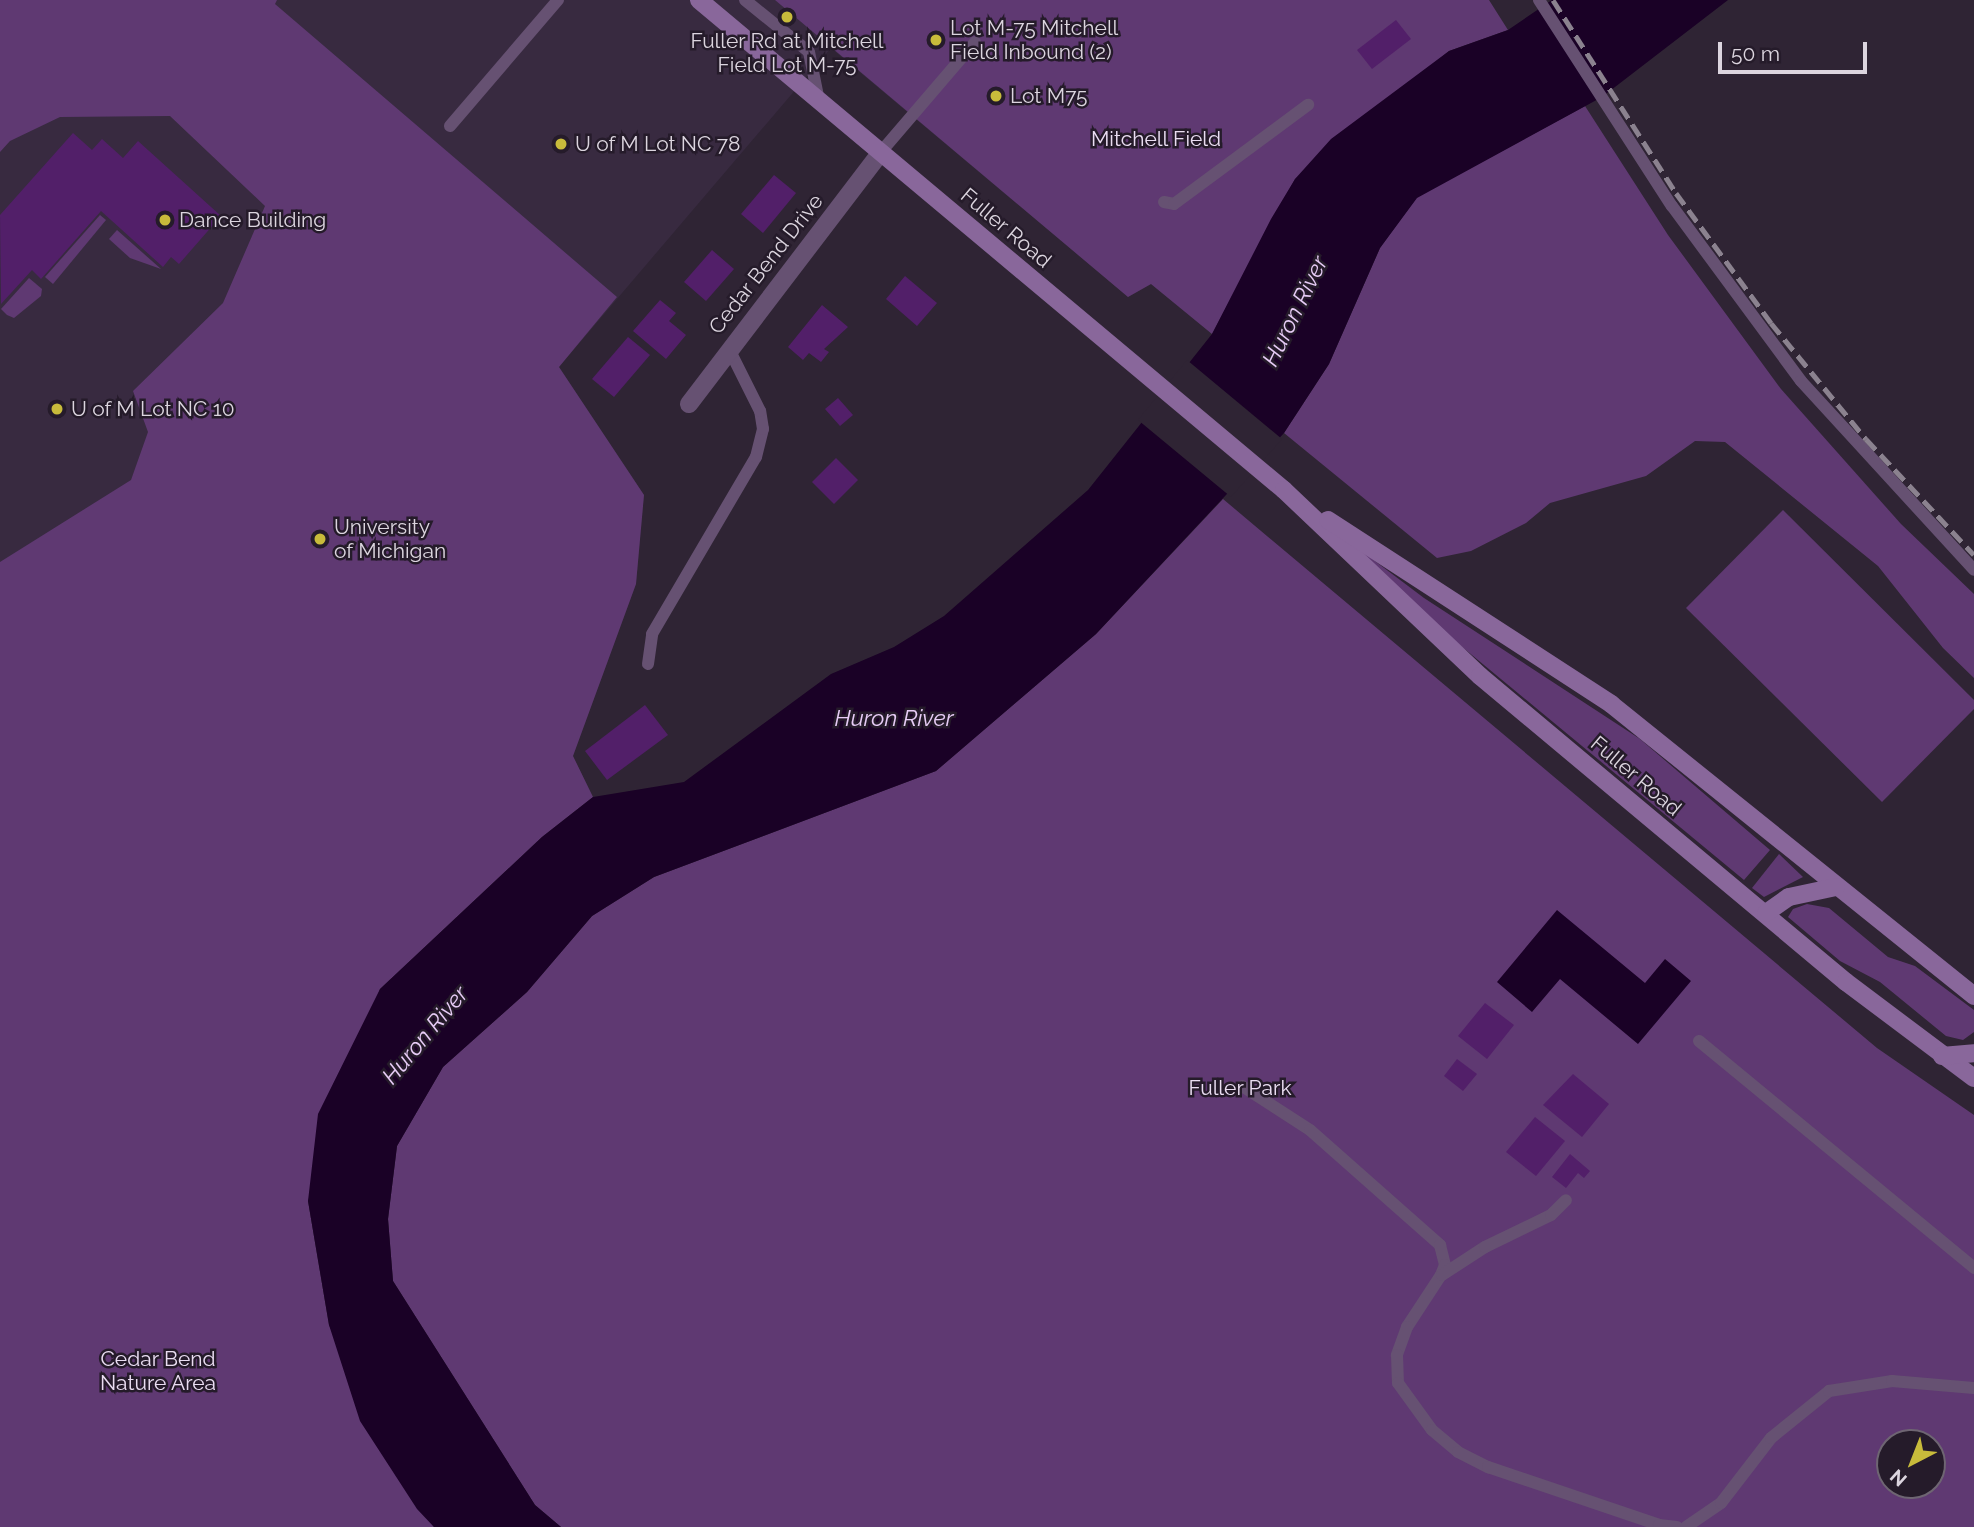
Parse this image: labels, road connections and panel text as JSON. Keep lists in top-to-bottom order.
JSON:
{
  "streets": {
    "main road": ["Fuller Road"],
    "street": ["Cedar Bend Drive"]
  },
  "crossings": [
    ["Fuller Road", "Cedar Bend Drive"]
  ],
  "water": ["Huron River"],
  "parks": ["Mitchell Field", "Fuller Park", "Cedar Bend Nature Area"],
  "places": [
    "Fuller Rd at Mitchell Field Lot M-75",
    "Lot M-75 Mitchell Field Inbound (2)",
    "Lot M75",
    "U of M Lot NC 78",
    "Dance Building",
    "U of M Lot NC 10",
    "University of Michigan"
  ],
  "scale_bar": "50 m",
  "north": "bottom left"
}
